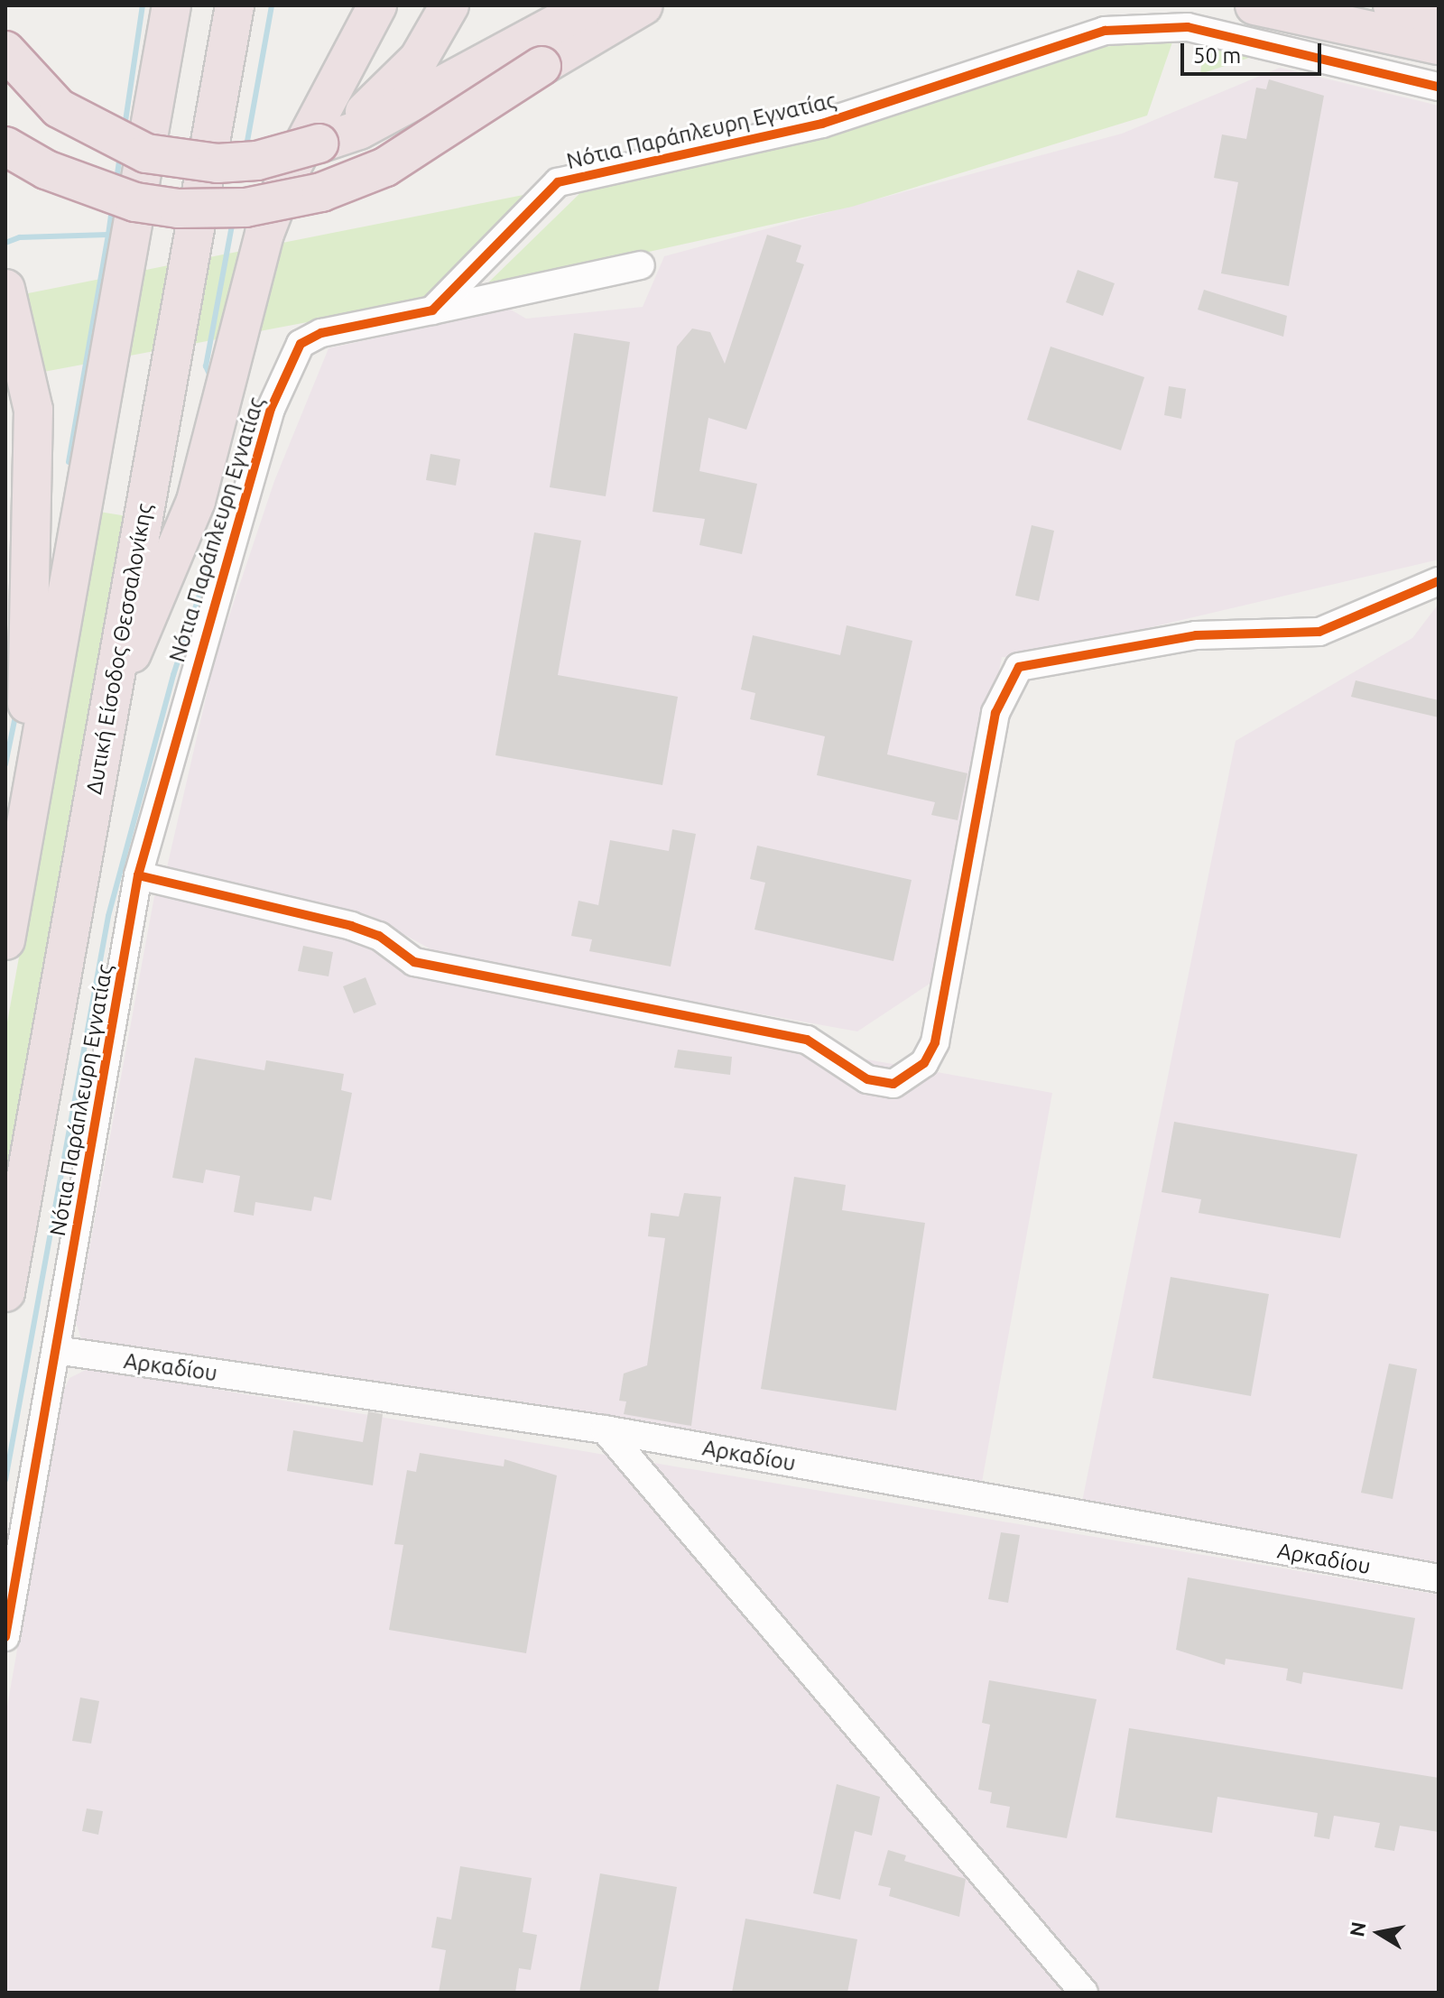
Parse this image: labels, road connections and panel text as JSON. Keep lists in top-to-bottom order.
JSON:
{
  "streets": {
    "highway": ["Δυτική Είσοδος Θεσσαλονίκης"],
    "street": ["Νότια Παράπλευρη Εγνατίας", "Αρκαδίου"]
  },
  "crossings": [
    ["Νότια Παράπλευρη Εγνατίας", "Αρκαδίου"]
  ],
  "scale_bar": "50 m",
  "north": "left"
}
